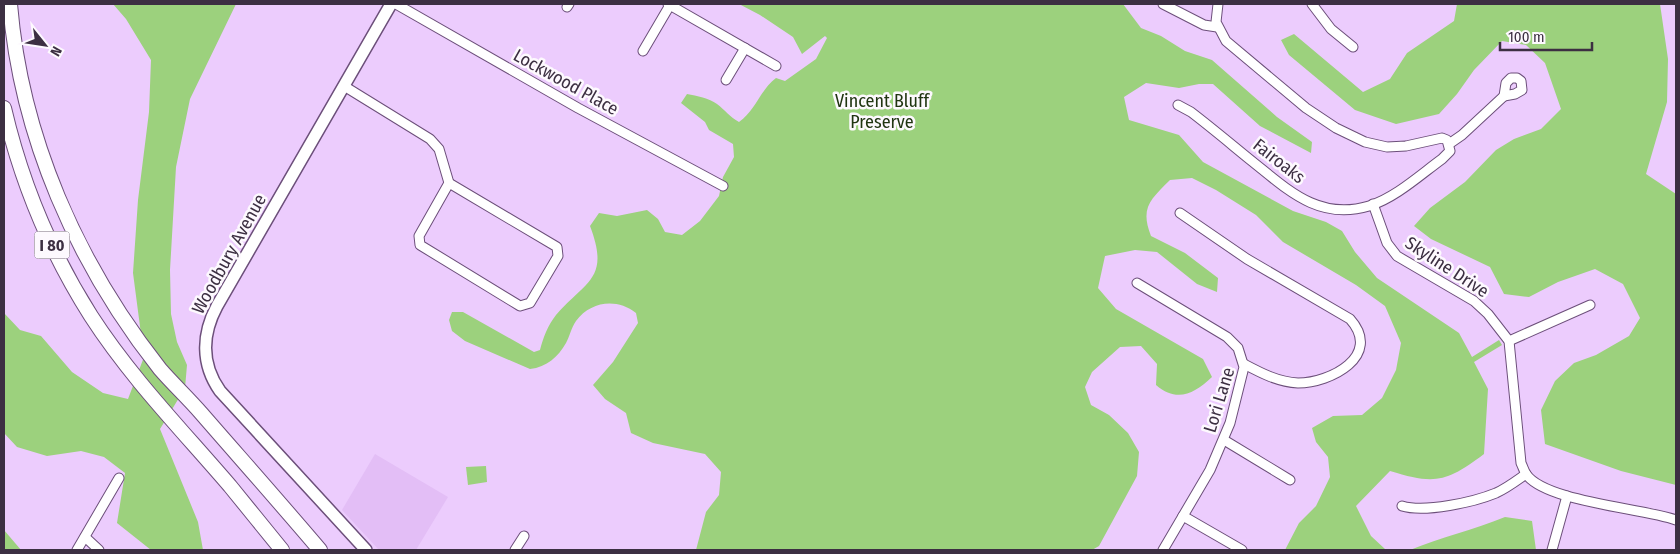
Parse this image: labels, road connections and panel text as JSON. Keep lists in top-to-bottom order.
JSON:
{
  "streets": {
    "highway": ["I 80"],
    "main road": ["Woodbury Avenue"],
    "street": [
      "Lockwood Place",
      "Fairoaks",
      "Skyline Drive",
      "Lori Lane"
    ]
  },
  "crossings": [
    ["Fairoaks", "Skyline Drive"]
  ],
  "parks": ["Vincent Bluff Preserve"],
  "scale_bar": "100 m",
  "north": "bottom right"
}
